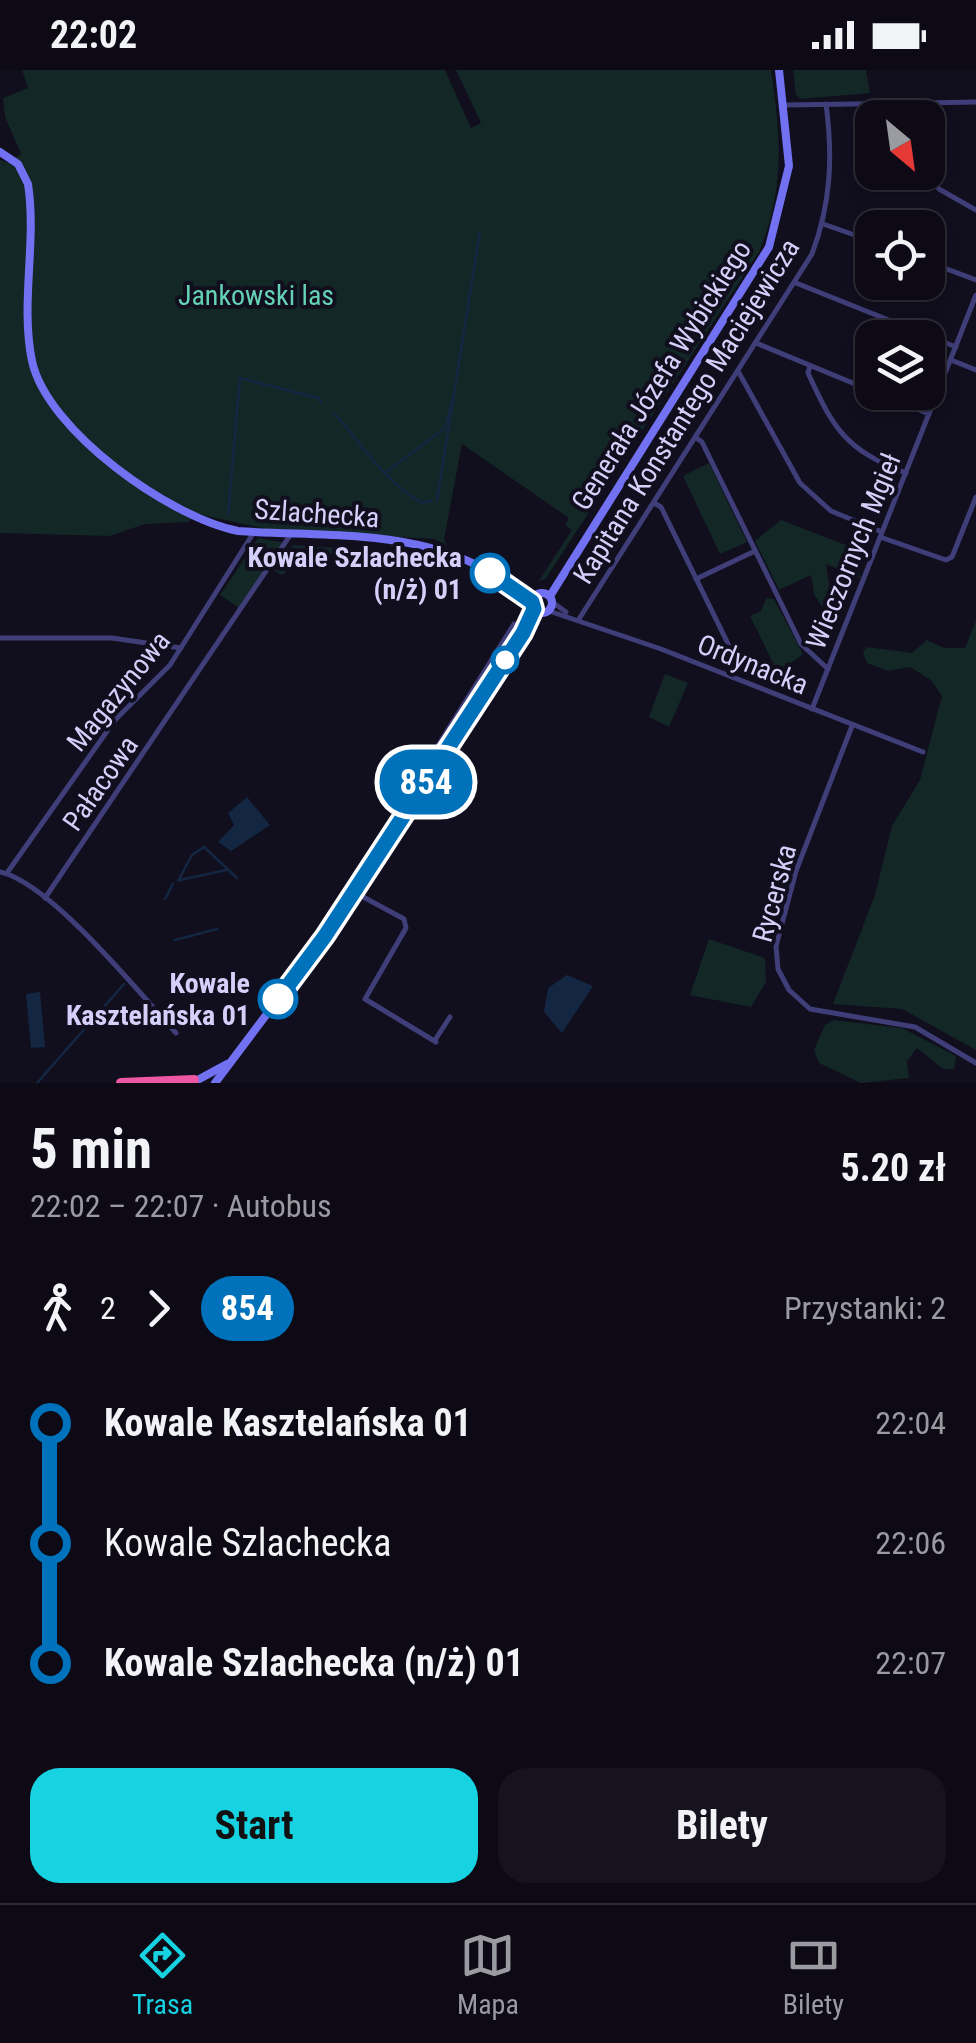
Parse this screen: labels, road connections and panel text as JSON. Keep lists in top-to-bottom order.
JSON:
{
  "streets": {
    "main road": ["Generała Józefa Wybickiego", "Szlachecka"],
    "street": [
      "Kapitana Konstantego Maciejewicza",
      "Wieczornych Mgieł",
      "Ordynacka",
      "Magazynowa",
      "Pałacowa",
      "Rycerska"
    ]
  },
  "crossings": [
    ["Generała Józefa Wybickiego", "Szlachecka"],
    ["Generała Józefa Wybickiego", "Ordynacka"],
    ["Kapitana Konstantego Maciejewicza", "Ordynacka"],
    ["Szlachecka", "Ordynacka"],
    ["Szlachecka", "Magazynowa"],
    ["Szlachecka", "Pałacowa"],
    ["Wieczornych Mgieł", "Ordynacka"],
    ["Ordynacka", "Rycerska"],
    ["Magazynowa", "Pałacowa"]
  ],
  "parks": ["Jankowski las"],
  "places": ["Kowale Szlachecka (n/ż) 01", "Kowale Kasztelańska 01"],
  "lines": ["bus line 854"],
  "north": "bottom right",
  "page": {
    "status": "22:02",
    "on_map": "854",
    "heading": ["5 min", "22:02 – 22:07 · Autobus", "5.20 zł"],
    "legs": ["2", "854", "Przystanki: 2"],
    "list": [
      {
        "name": "Kowale Kasztelańska 01",
        "value": "22:04"
      },
      {
        "name": "Kowale Szlachecka",
        "value": "22:06"
      },
      {
        "name": "Kowale Szlachecka (n/ż) 01",
        "value": "22:07"
      }
    ],
    "buttons": ["Start", "Bilety"],
    "tabs": ["Trasa", "Mapa", "Bilety"]
  }
}
